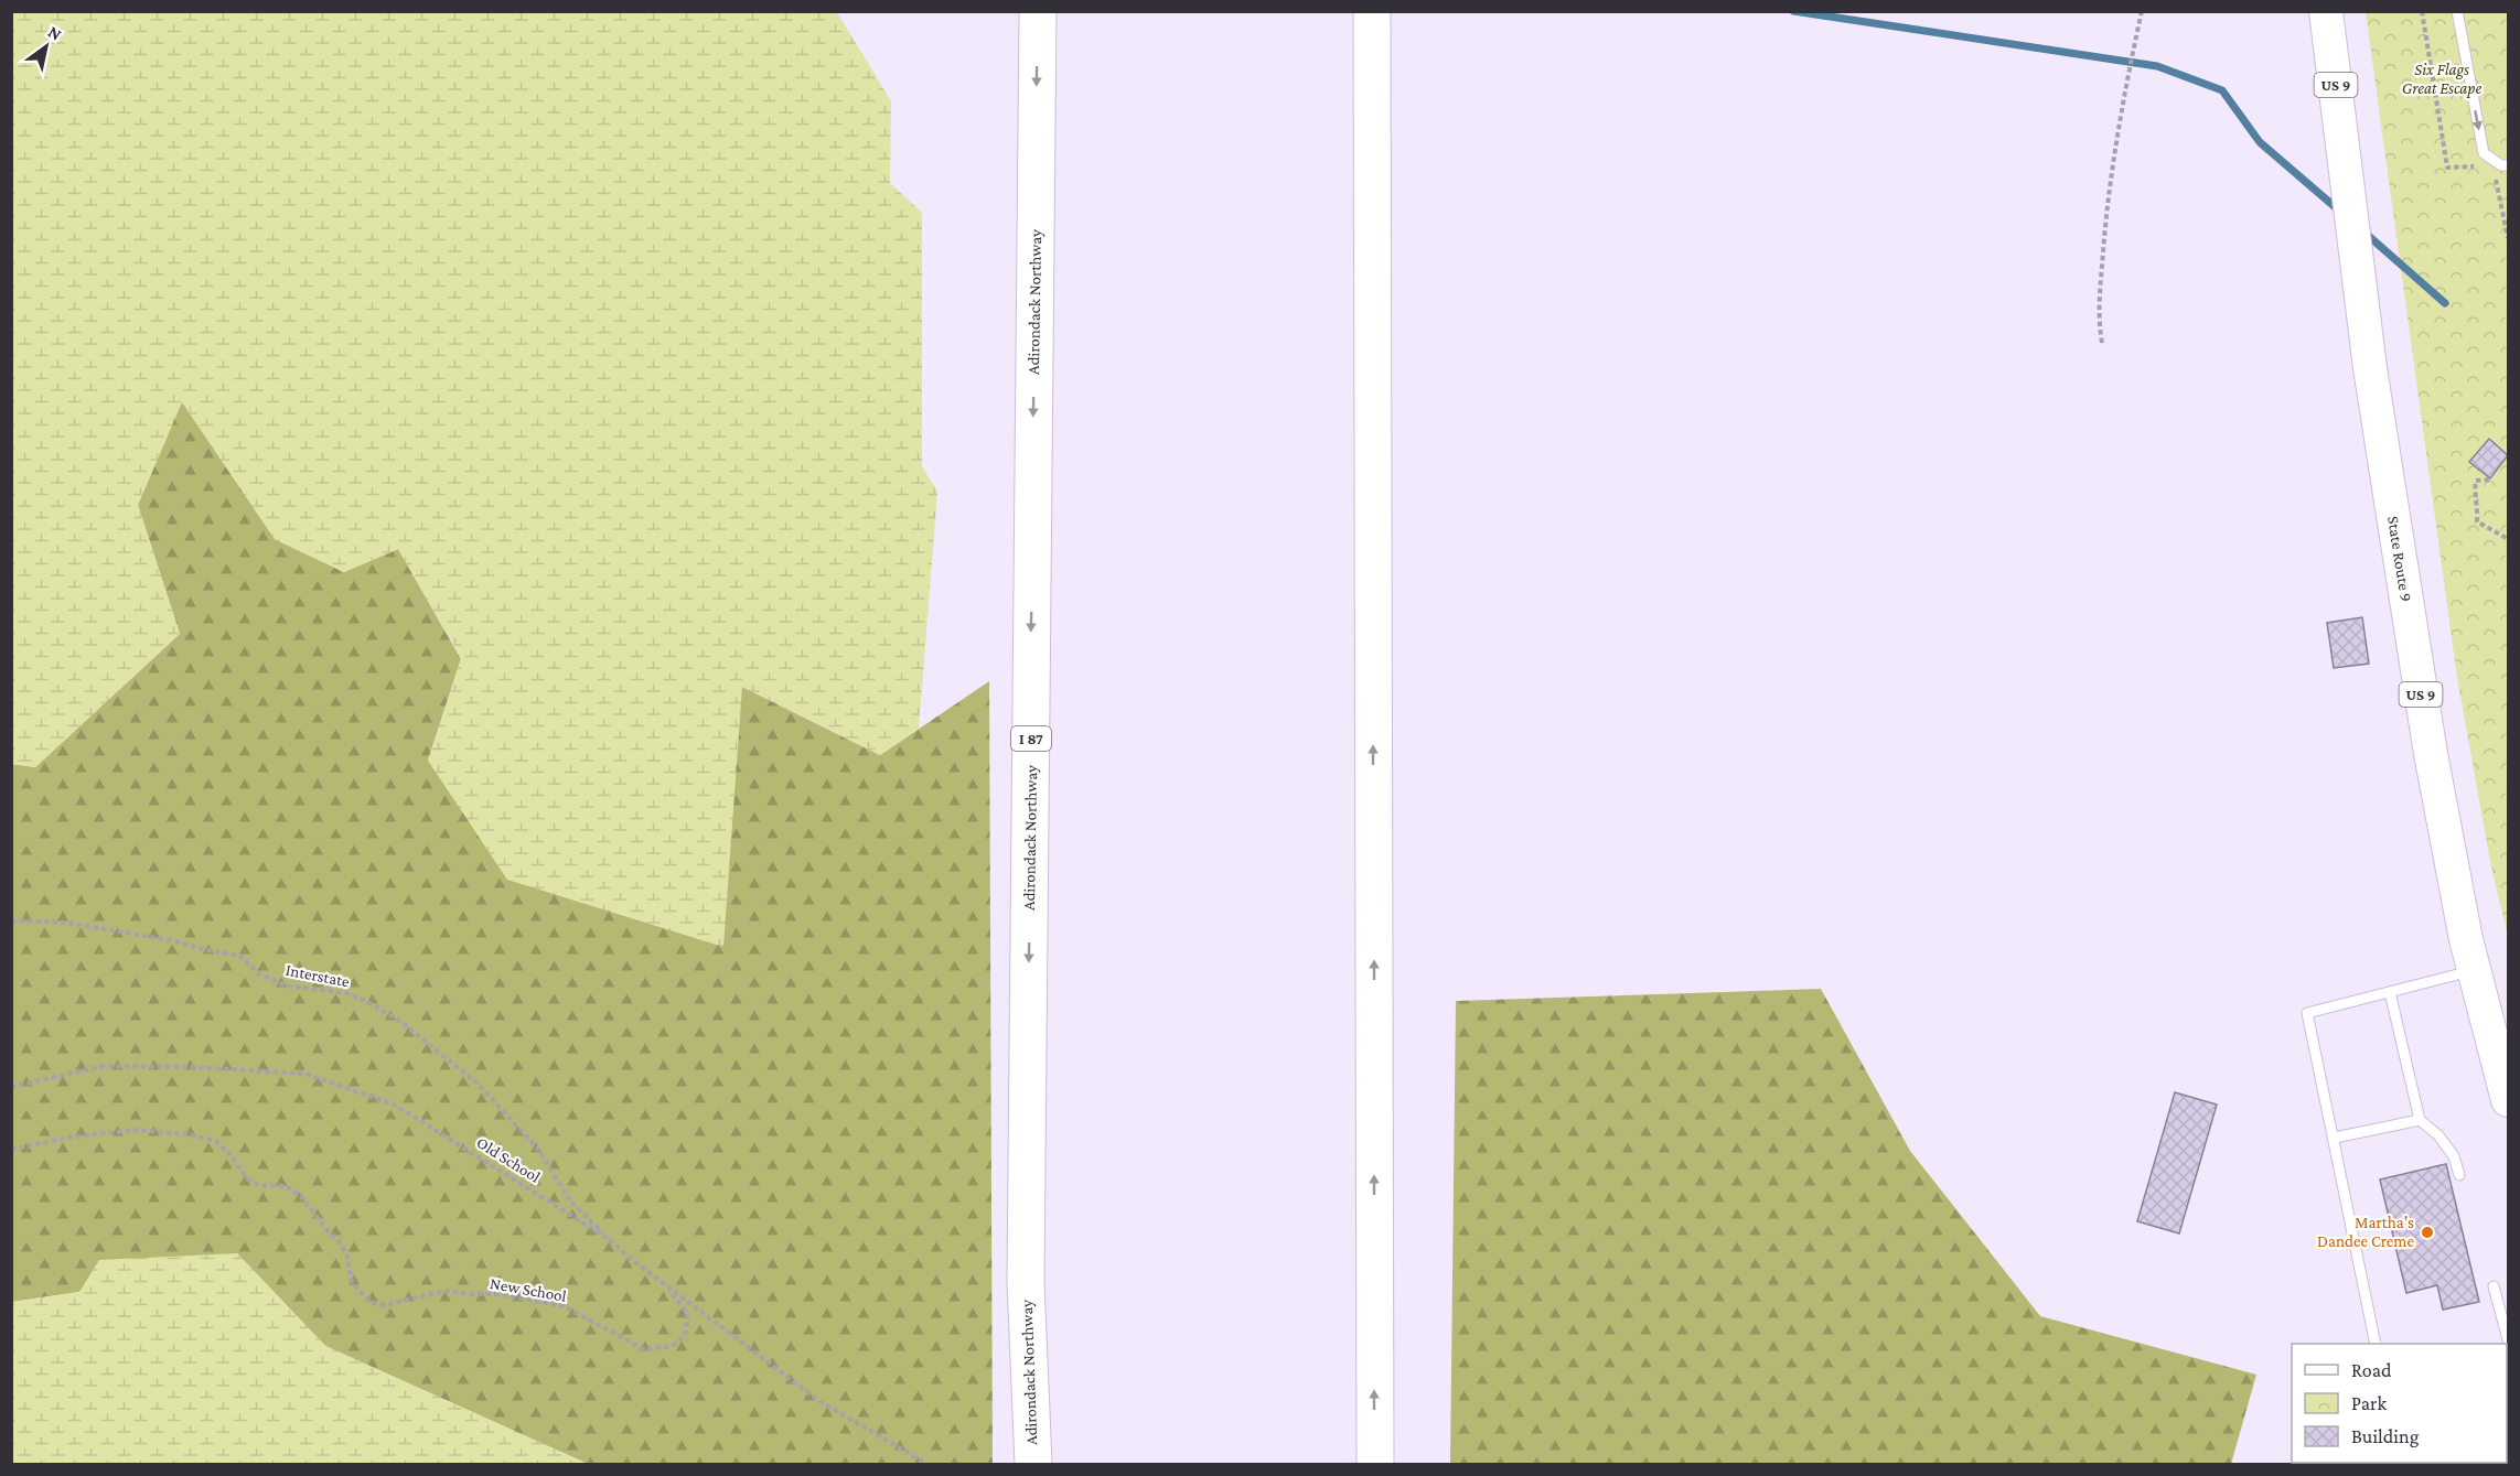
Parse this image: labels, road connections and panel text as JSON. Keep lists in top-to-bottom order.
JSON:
{
  "streets": {
    "highway": ["Adirondack Northway", "I 87"],
    "main road": ["US 9", "State Route 9"],
    "path": ["Interstate", "Old School", "New School"]
  },
  "crossings": [
    ["Interstate", "Old School"],
    ["Old School", "New School"]
  ],
  "one_way": ["Adirondack Northway"],
  "parks": ["Six Flags Great Escape"],
  "places": ["Martha's Dandee Creme"],
  "legend": ["Road", "Park", "Building"],
  "north": "top right"
}
